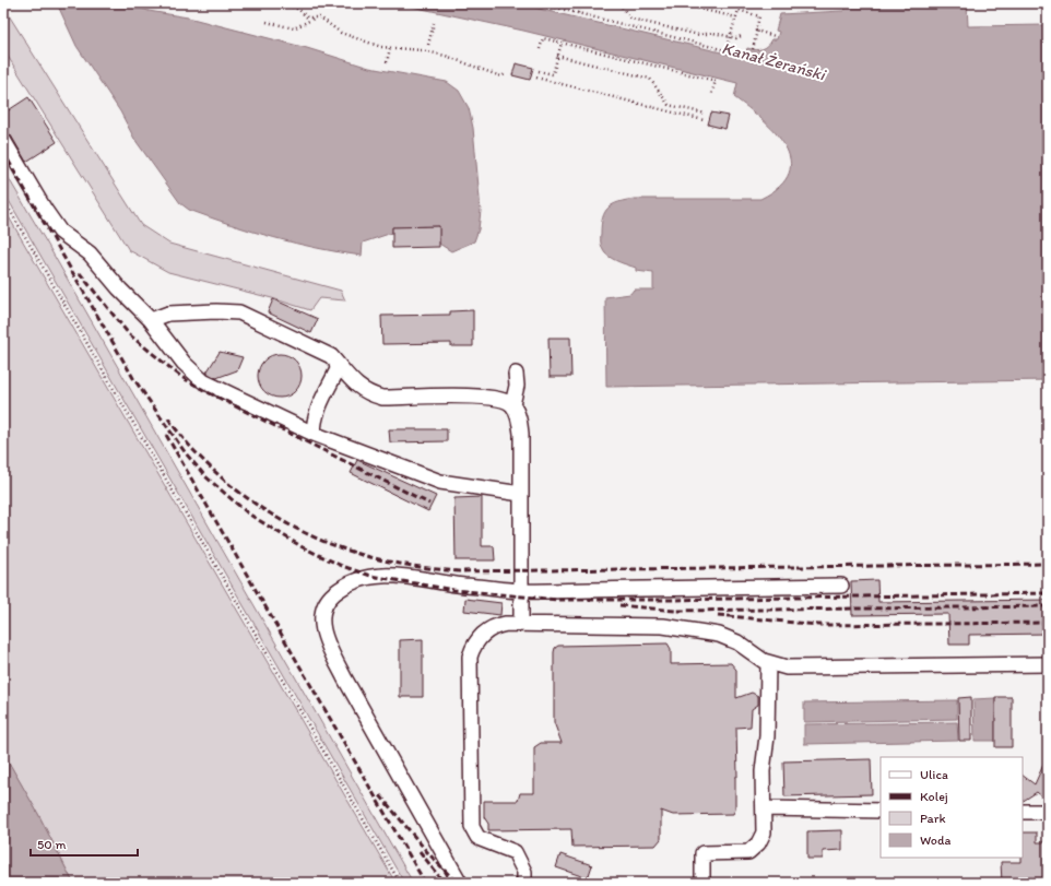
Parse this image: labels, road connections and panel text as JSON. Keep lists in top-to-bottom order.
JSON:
{
  "water": ["Kanał Żerański"],
  "legend": [
    "Ulica",
    "Kolej",
    "Park",
    "Woda"
  ],
  "scale_bar": "50 m"
}
